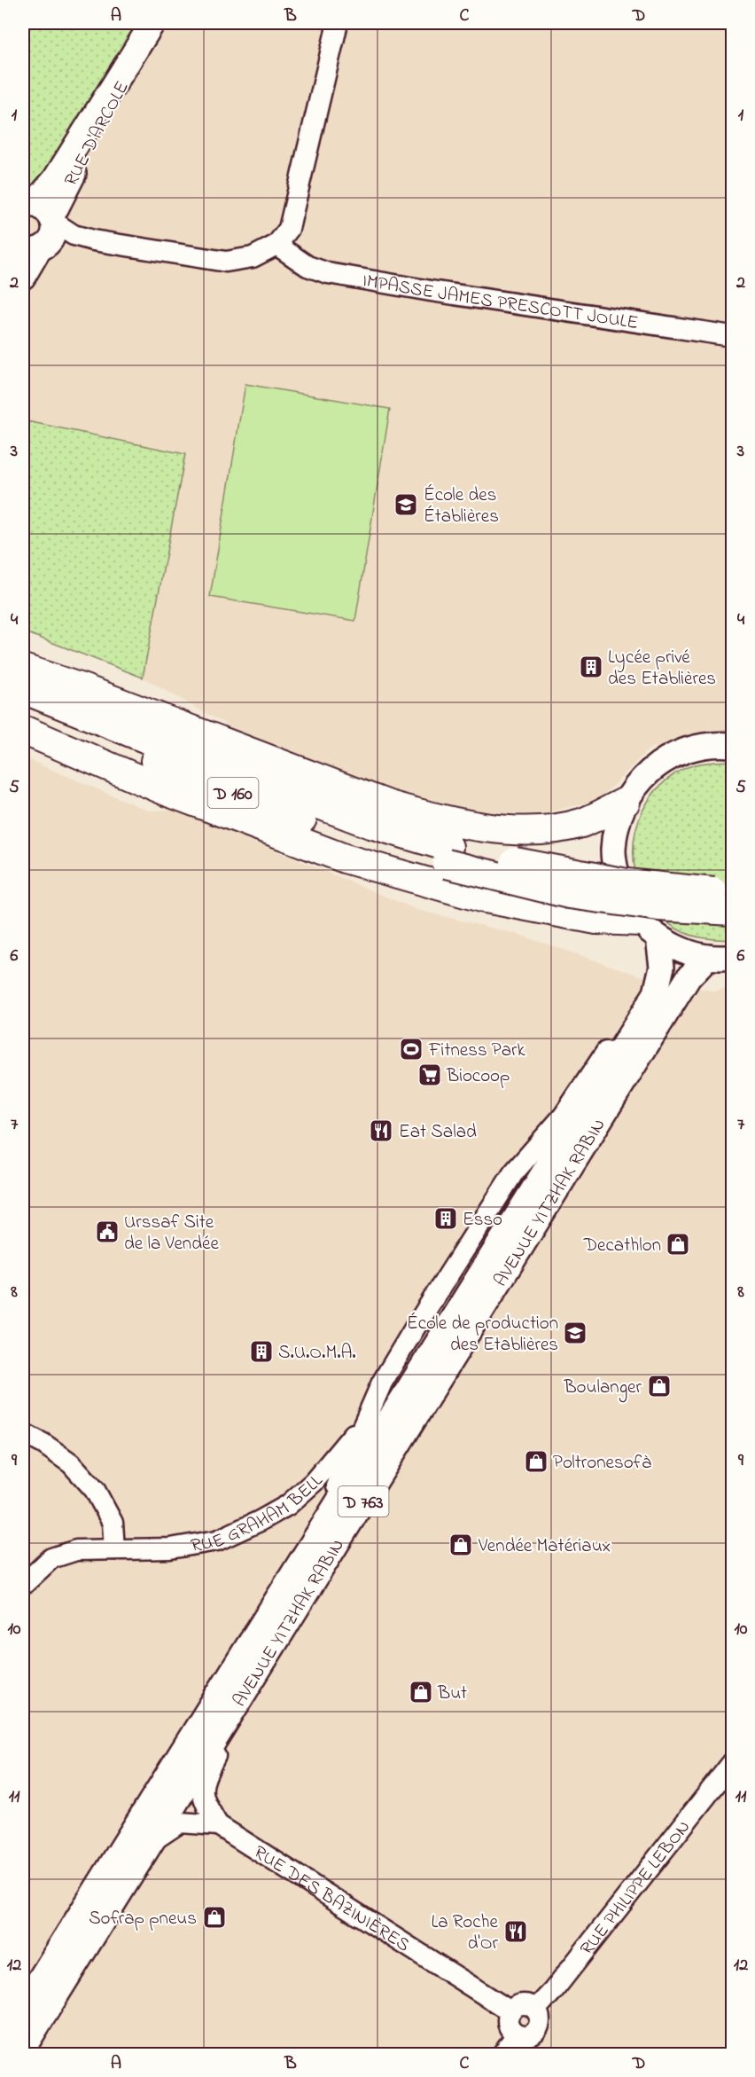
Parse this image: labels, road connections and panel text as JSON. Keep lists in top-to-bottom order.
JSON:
{
  "streets": {
    "highway": ["D 160"],
    "main road": ["RUE D'ARCOLE", "AVENUE YITZHAK RABIN", "D 763"],
    "street": [
      "IMPASSE JAMES PRESCOTT JOULE",
      "RUE GRAHAM BELL",
      "RUE PHILIPPE LEBON",
      "RUE DES BAZINIÈRES"
    ]
  },
  "crossings": [
    ["D 160", "AVENUE YITZHAK RABIN"],
    ["AVENUE YITZHAK RABIN", "RUE GRAHAM BELL"],
    ["AVENUE YITZHAK RABIN", "RUE DES BAZINIÈRES"],
    ["RUE PHILIPPE LEBON", "RUE DES BAZINIÈRES"]
  ],
  "places": {
    "school or university": ["École des Établières", "École de production des Etablières"],
    "building": ["Lycée privé des Etablières", "Esso", "S.U.O.M.A."],
    "sports": ["Fitness Park"],
    "supermarket": ["Biocoop"],
    "restaurant": ["Eat Salad", "La Roche d'Or"],
    "public building": ["Urssaf Site de la Vendée"],
    "shop": [
      "Decathlon",
      "Boulanger",
      "Poltronesofà",
      "Vendée Matériaux",
      "But",
      "Sofrap pneus"
    ]
  },
  "grid": {
    "columns": [
      "A",
      "B",
      "C",
      "D"
    ],
    "rows": [
      "1",
      "2",
      "3",
      "4",
      "5",
      "6",
      "7",
      "8",
      "9",
      "10",
      "11",
      "12"
    ]
  }
}
